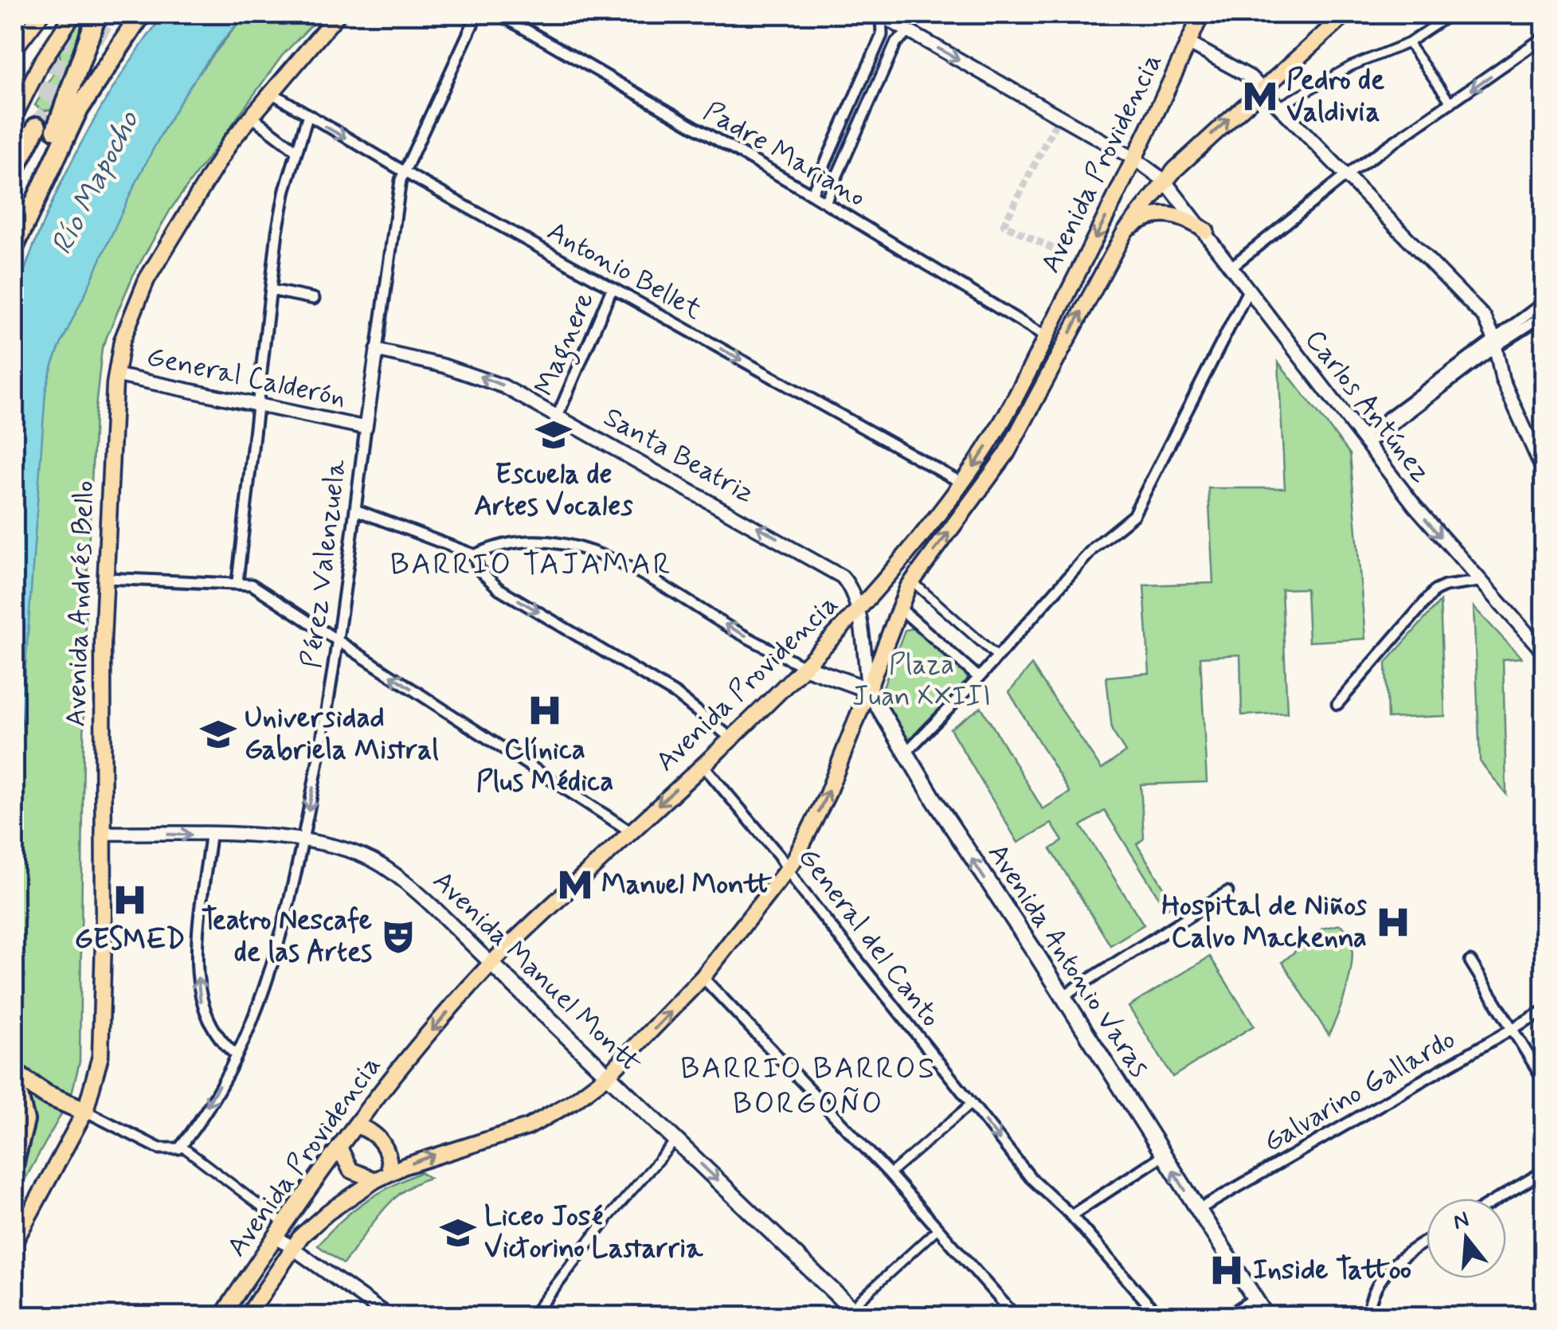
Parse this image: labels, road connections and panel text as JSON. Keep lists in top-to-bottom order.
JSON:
{
  "streets": {
    "main road": [
      "Avenida Providencia",
      "Avenida Andrés Bello",
      "Avenida Antonio Varas",
      "Avenida Manuel Montt"
    ],
    "street": [
      "Padre Mariano",
      "Antonio Bellet",
      "Magnere",
      "General Calderón",
      "Carlos Antúnez",
      "Santa Beatriz",
      "Pérez Valenzuela",
      "General del Canto",
      "Galvarino Gallardo"
    ]
  },
  "crossings": [
    ["Padre Mariano", "Avenida Providencia"],
    ["Avenida Providencia", "Antonio Bellet"],
    ["Avenida Providencia", "Carlos Antúnez"],
    ["Avenida Providencia", "Santa Beatriz"],
    ["Avenida Providencia", "General del Canto"],
    ["Avenida Providencia", "Avenida Manuel Montt"],
    ["Antonio Bellet", "Magnere"],
    ["Antonio Bellet", "Pérez Valenzuela"],
    ["Antonio Bellet", "Avenida Andrés Bello"],
    ["Magnere", "Santa Beatriz"],
    ["General Calderón", "Pérez Valenzuela"],
    ["General Calderón", "Avenida Andrés Bello"],
    ["Santa Beatriz", "Pérez Valenzuela"],
    ["Santa Beatriz", "Avenida Antonio Varas"],
    ["Pérez Valenzuela", "Avenida Manuel Montt"],
    ["Avenida Andrés Bello", "Avenida Manuel Montt"],
    ["Avenida Antonio Varas", "Galvarino Gallardo"]
  ],
  "one_way": [
    "Antonio Bellet",
    "Carlos Antúnez",
    "Avenida Antonio Varas",
    "Avenida Manuel Montt"
  ],
  "districts": ["BARRIO TAJAMAR", "BARRIO BARROS BORGOÑO"],
  "water": ["Río Mapocho"],
  "parks": ["Plaza Juan XXIII"],
  "places": {
    "metro station": ["Pedro de Valdivia", "Manuel Montt"],
    "school or university": ["Escuela de Artes Vocales", "Universidad Gabriela Mistral", "Liceo José Victorino Lastarria"],
    "hospital": [
      "Clínica Plus Médica",
      "GESMED",
      "Hospital de Niños Calvo Mackenna",
      "Inside Tattoo"
    ],
    "theatre": ["Teatro Nescafe de las Artes"]
  },
  "north": "top"
}
